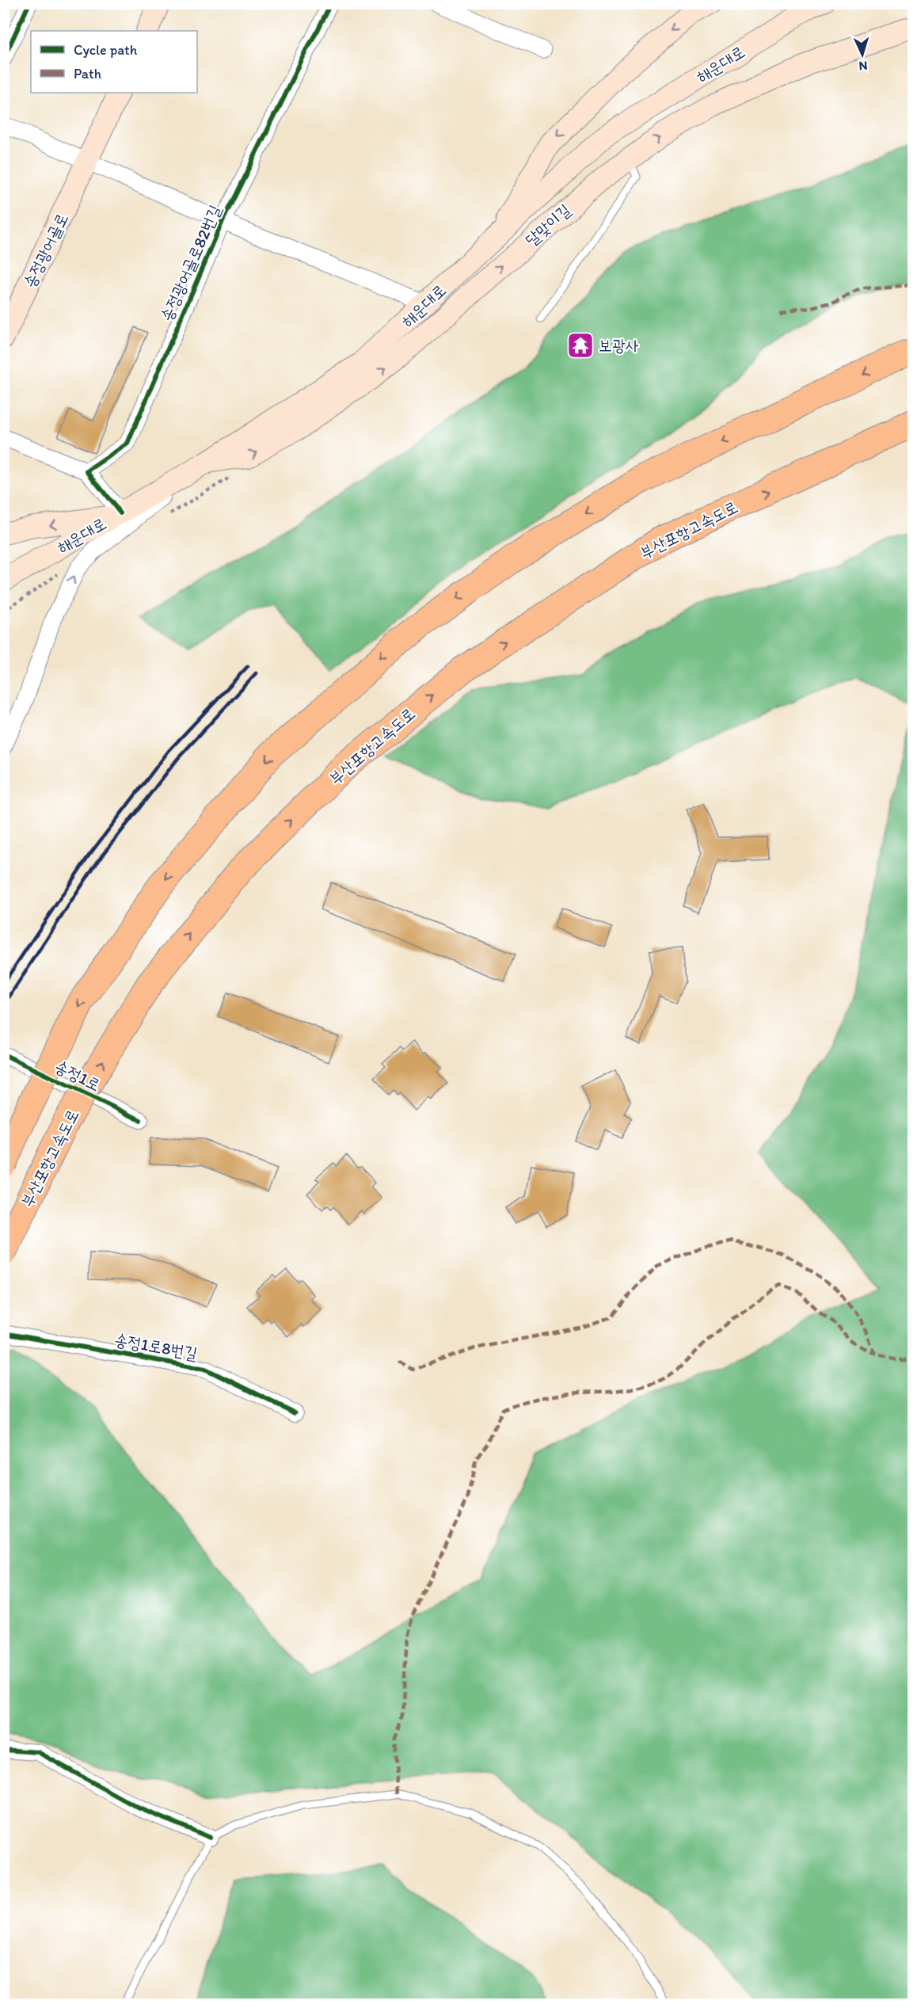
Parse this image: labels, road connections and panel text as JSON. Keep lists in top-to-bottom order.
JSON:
{
  "streets": {
    "highway": ["부산포항고속도로"],
    "main road": ["해운대로", "달맞이길", "송정광어골로"],
    "street": ["송정광어골로82번길", "송정1로", "송정1로8번길"]
  },
  "crossings": [
    ["해운대로", "달맞이길"],
    ["해운대로", "송정광어골로82번길"]
  ],
  "places": {
    "temple": ["보광사"]
  },
  "legend": ["Cycle path", "Path"],
  "north": "bottom"
}
